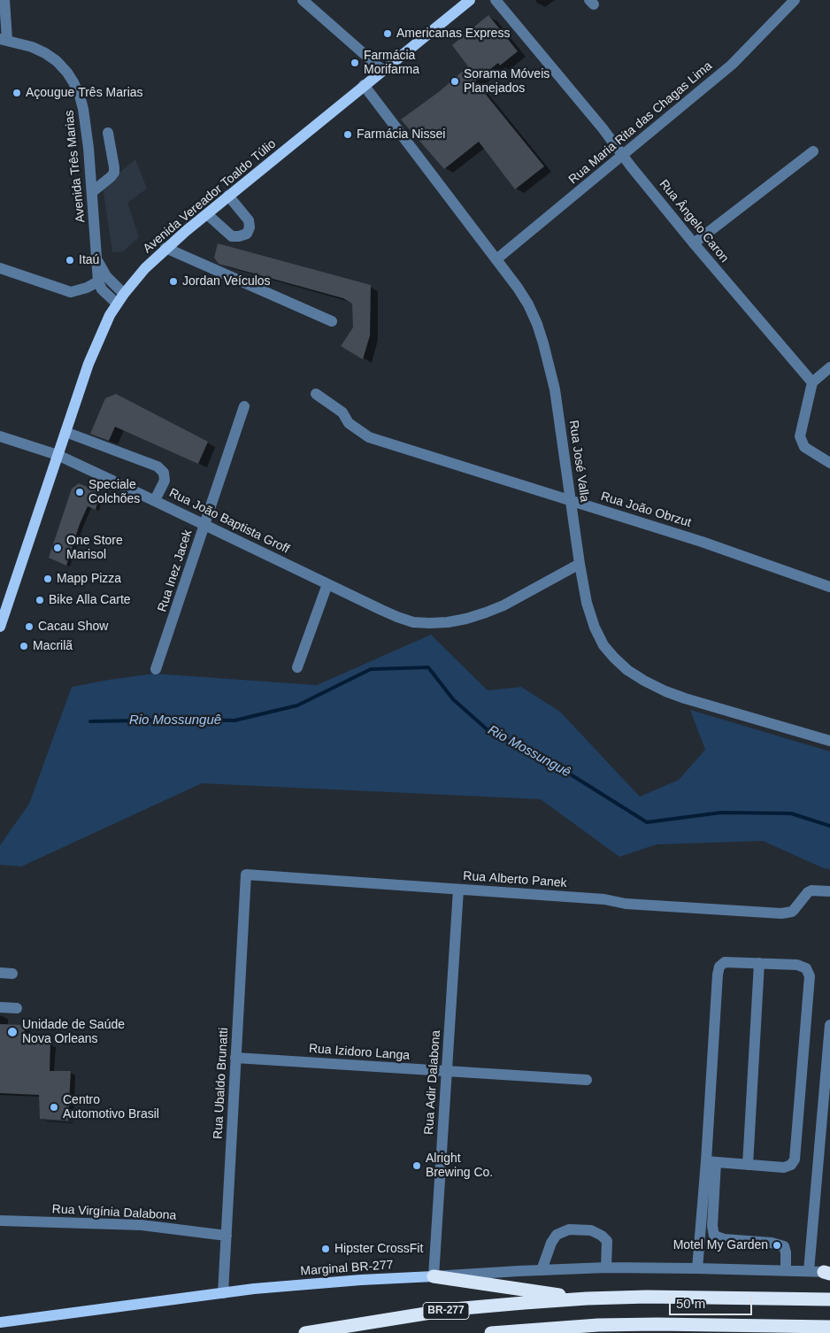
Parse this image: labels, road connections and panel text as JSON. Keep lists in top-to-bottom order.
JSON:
{
  "streets": {
    "highway": ["BR-277"],
    "main road": ["Avenida Vereador Toaldo Túlio", "Marginal BR-277"],
    "street": [
      "Rua Maria Rita das Chagas Lima",
      "Avenida Três Marias",
      "Rua Ângelo Caron",
      "Rua José Valla",
      "Rua João Obrzut",
      "Rua João Baptista Groff",
      "Rua Inez Jacek",
      "Rua Alberto Panek",
      "Rua Izidoro Langa",
      "Rua Adir Dalabona",
      "Rua Ubaldo Brunatti",
      "Rua Virgínia Dalabona"
    ]
  },
  "crossings": [
    ["Rua Maria Rita das Chagas Lima", "Rua Ângelo Caron"],
    ["Rua Maria Rita das Chagas Lima", "Rua José Valla"],
    ["Avenida Três Marias", "Avenida Vereador Toaldo Túlio"],
    ["Avenida Vereador Toaldo Túlio", "Rua José Valla"],
    ["Avenida Vereador Toaldo Túlio", "Rua João Baptista Groff"],
    ["Rua José Valla", "Rua João Obrzut"],
    ["Rua José Valla", "Rua João Baptista Groff"],
    ["Rua João Baptista Groff", "Rua Inez Jacek"],
    ["Rua Alberto Panek", "Rua Adir Dalabona"],
    ["Rua Alberto Panek", "Rua Ubaldo Brunatti"],
    ["Rua Izidoro Langa", "Rua Adir Dalabona"],
    ["Rua Izidoro Langa", "Rua Ubaldo Brunatti"],
    ["Rua Adir Dalabona", "Marginal BR-277"],
    ["Rua Ubaldo Brunatti", "Rua Virgínia Dalabona"],
    ["Rua Ubaldo Brunatti", "Marginal BR-277"]
  ],
  "water": ["Rio Mossunguê"],
  "places": [
    "Americanas Express",
    "Farmácia Morifarma",
    "Sorama Móveis Planejados",
    "Açougue Três Marias",
    "Farmácia Nissei",
    "Itaú",
    "Jordan Veículos",
    "Speciale Colchões",
    "One Store Marisol",
    "Mapp Pizza",
    "Bike Alla Carte",
    "Cacau Show",
    "Macrilã",
    "Unidade de Saúde Nova Orleans",
    "Centro Automotivo Brasil",
    "Alright Brewing Co.",
    "Motel My Garden",
    "Hipster CrossFit"
  ],
  "scale_bar": "50 m"
}
